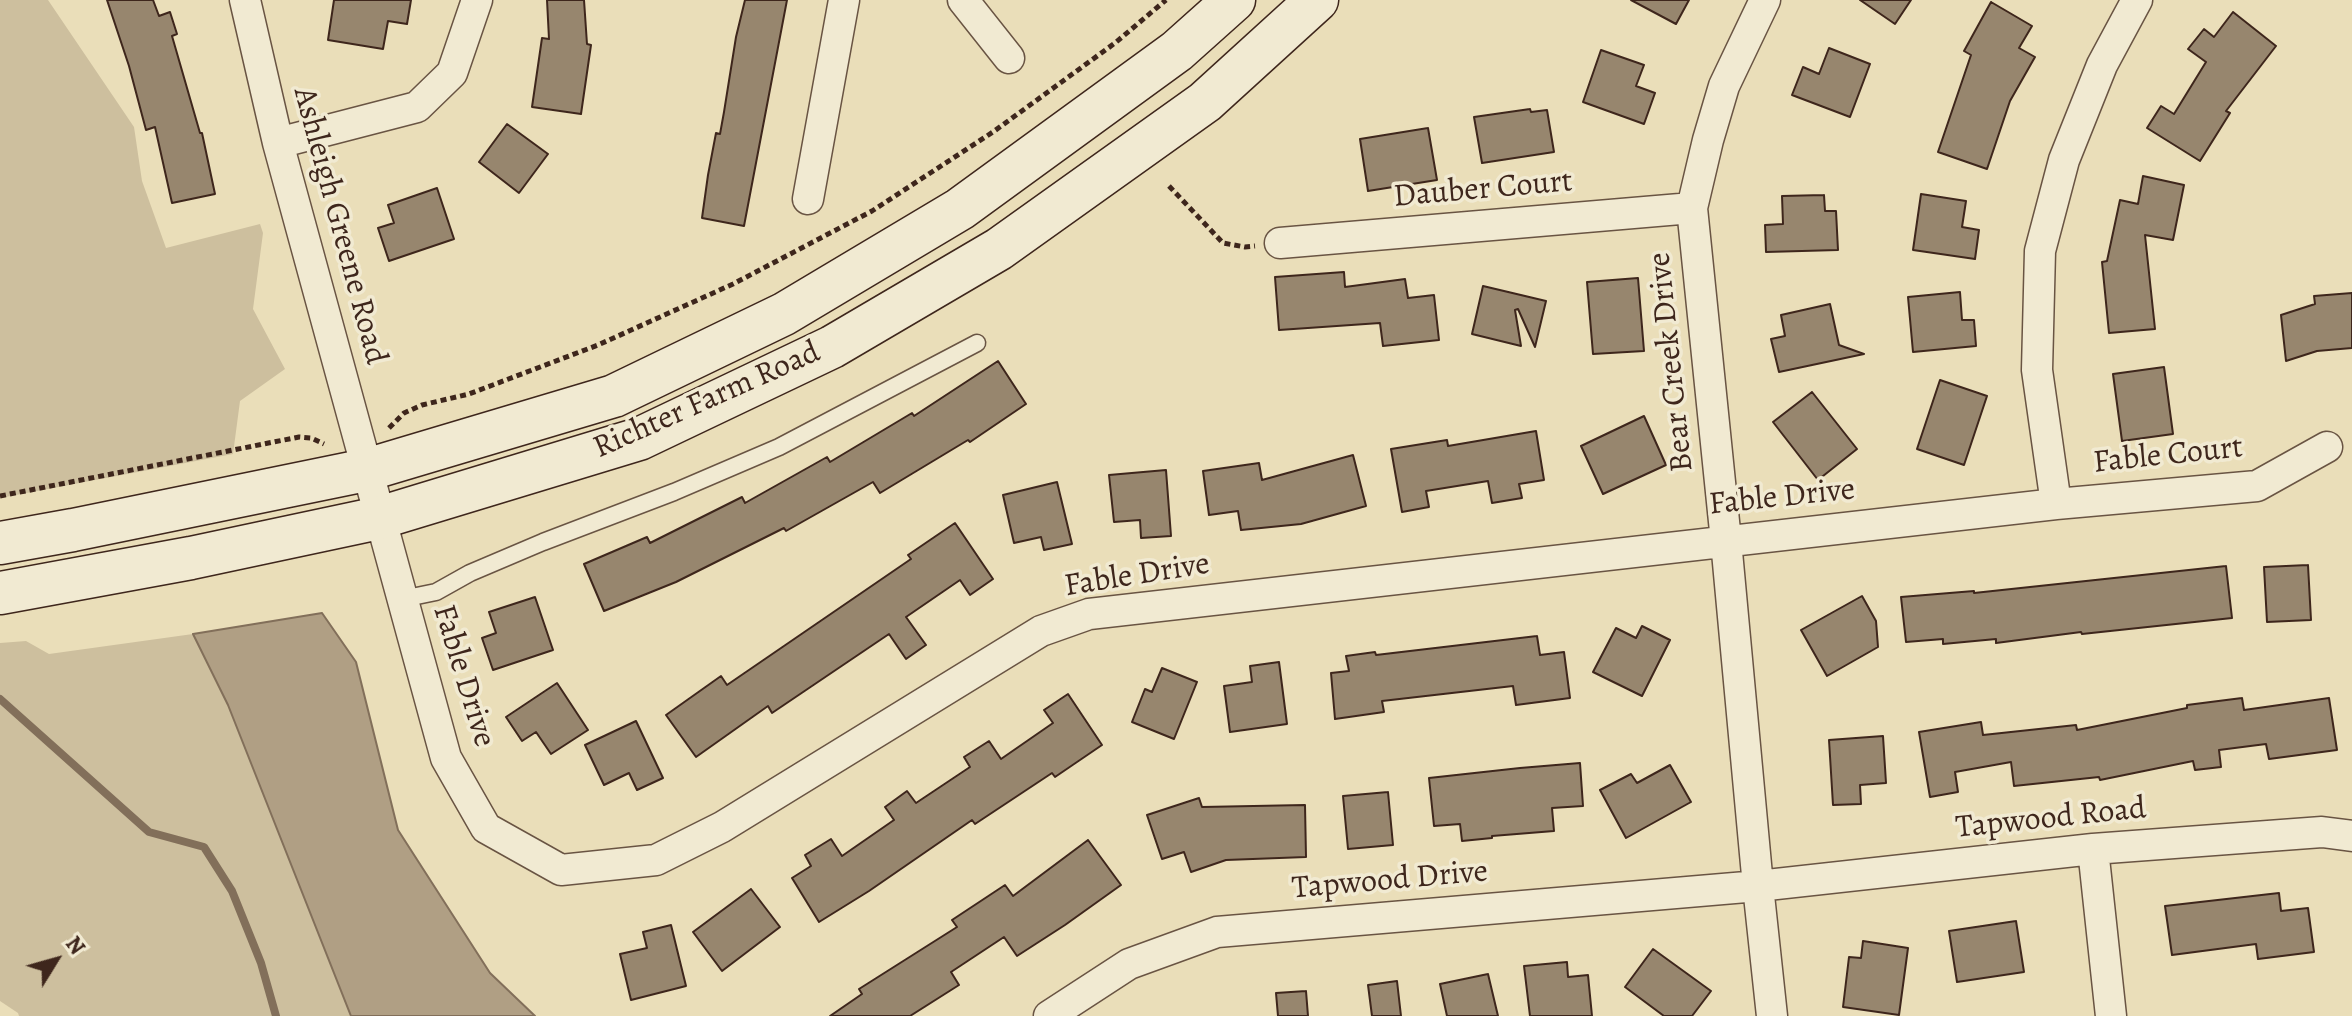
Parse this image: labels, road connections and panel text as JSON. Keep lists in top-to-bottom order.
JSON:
{
  "streets": {
    "main road": ["Richter Farm Road"],
    "street": [
      "Dauber Court",
      "Ashleigh Greene Road",
      "Bear Creek Drive",
      "Fable Court",
      "Fable Drive",
      "Tapwood Road",
      "Tapwood Drive"
    ]
  },
  "crossings": [
    ["Dauber Court", "Bear Creek Drive"],
    ["Ashleigh Greene Road", "Richter Farm Road"],
    ["Ashleigh Greene Road", "Fable Drive"],
    ["Bear Creek Drive", "Fable Drive"],
    ["Bear Creek Drive", "Tapwood Road"],
    ["Bear Creek Drive", "Tapwood Drive"],
    ["Richter Farm Road", "Fable Drive"],
    ["Fable Court", "Fable Drive"],
    ["Tapwood Road", "Tapwood Drive"]
  ],
  "north": "top right"
}
